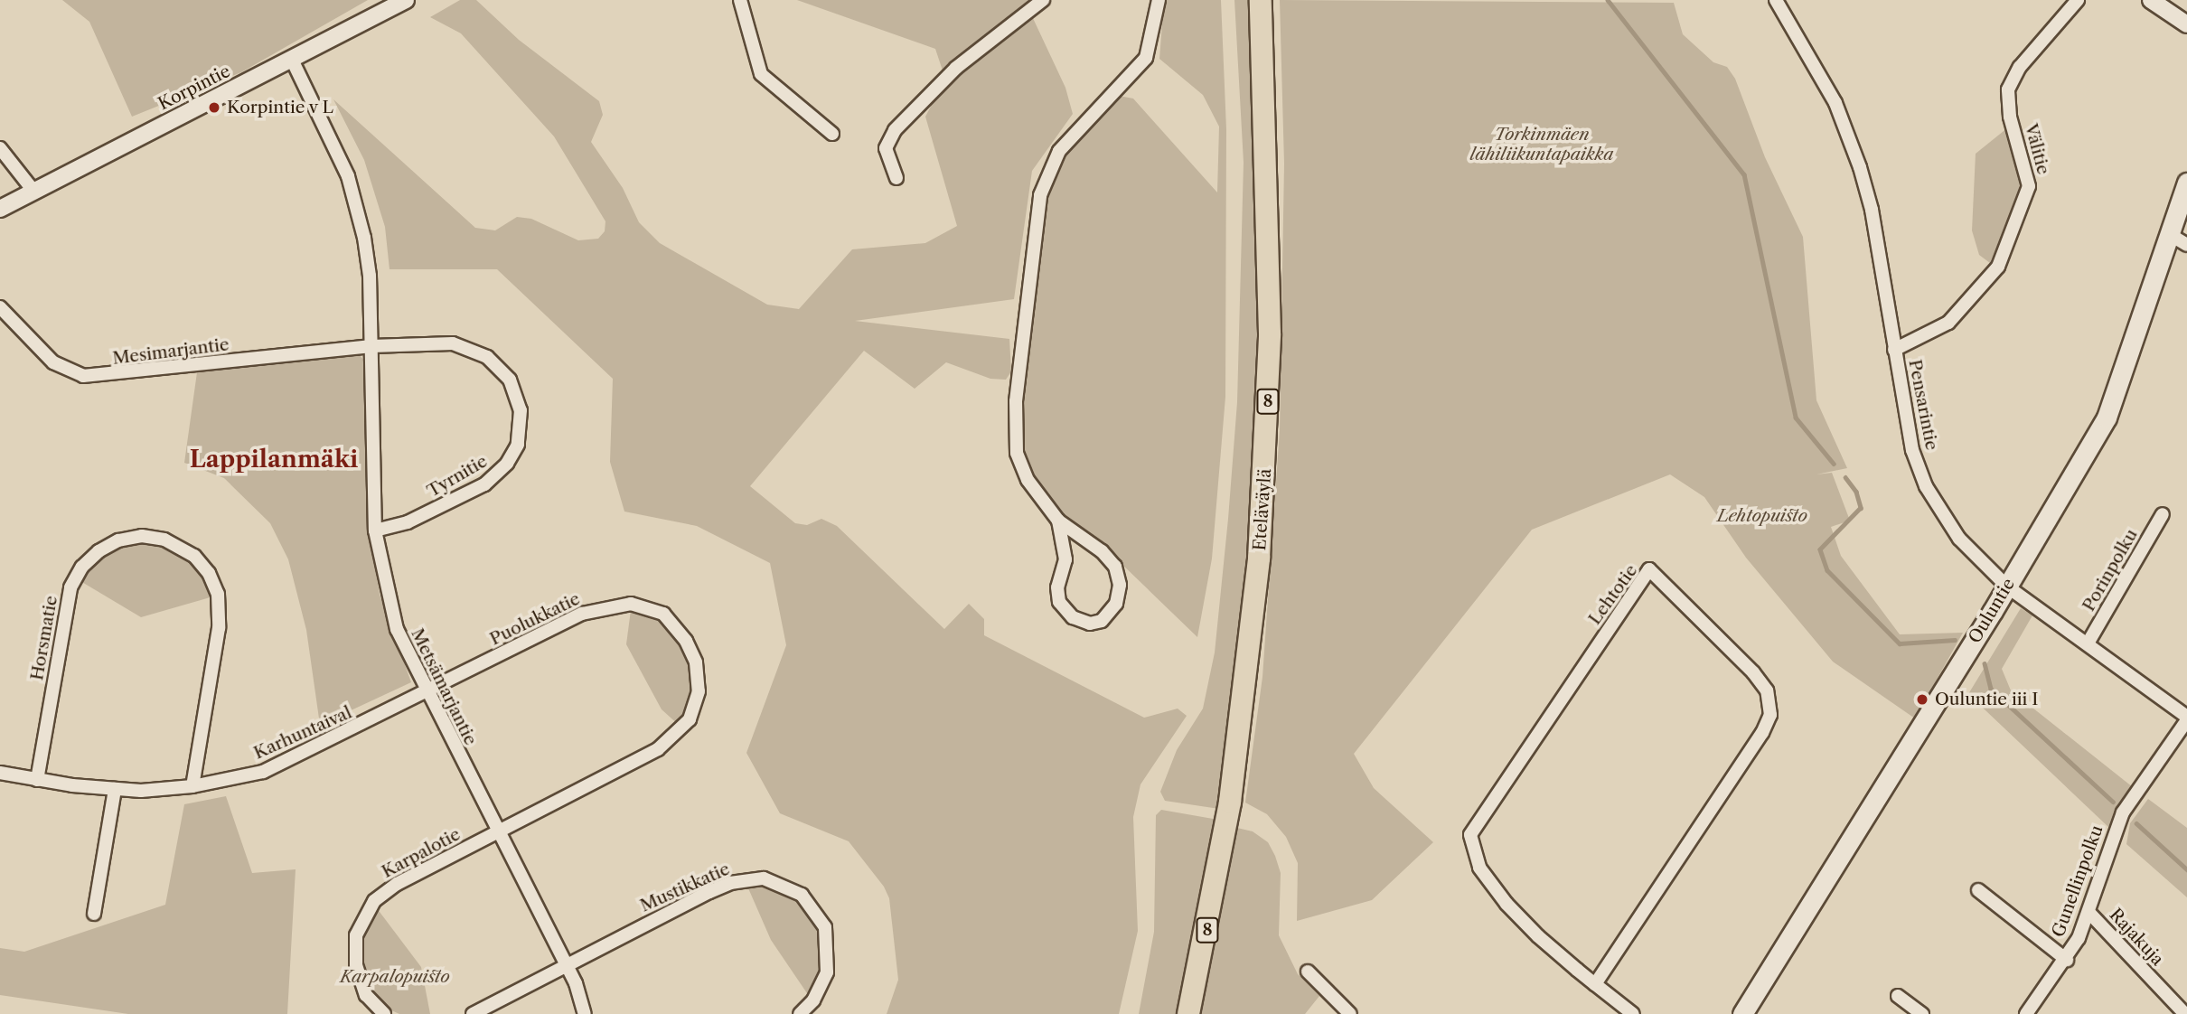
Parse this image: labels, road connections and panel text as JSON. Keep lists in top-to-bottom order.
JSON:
{
  "streets": {
    "highway": ["8", "Eteläväylä"],
    "main road": ["Ouluntie"],
    "street": [
      "Korpintie",
      "Välitie",
      "Mesimarjantie",
      "Pensarintie",
      "Tyrnitie",
      "Porinpolku",
      "Lehtotie",
      "Puolukkatie",
      "Horsmatie",
      "Metsämarjantie",
      "Karhuntaival",
      "Karpalotie",
      "Gunellinpolku",
      "Mustikkatie",
      "Rajakuja"
    ]
  },
  "crossings": [
    ["Korpintie", "Metsämarjantie"],
    ["Välitie", "Pensarintie"],
    ["Mesimarjantie", "Tyrnitie"],
    ["Mesimarjantie", "Metsämarjantie"],
    ["Pensarintie", "Porinpolku"],
    ["Pensarintie", "Ouluntie"],
    ["Pensarintie", "Gunellinpolku"],
    ["Tyrnitie", "Metsämarjantie"],
    ["Puolukkatie", "Metsämarjantie"],
    ["Puolukkatie", "Karhuntaival"],
    ["Puolukkatie", "Karpalotie"],
    ["Horsmatie", "Karhuntaival"],
    ["Metsämarjantie", "Karhuntaival"],
    ["Metsämarjantie", "Karpalotie"],
    ["Metsämarjantie", "Mustikkatie"],
    ["Gunellinpolku", "Rajakuja"]
  ],
  "districts": ["Lappilanmäki"],
  "parks": ["Torkinmäen lähiliikuntapaikka", "Lehtopuisto", "Karpalopuisto"],
  "places": ["Korpintie v L", "Ouluntie iii I"]
}
